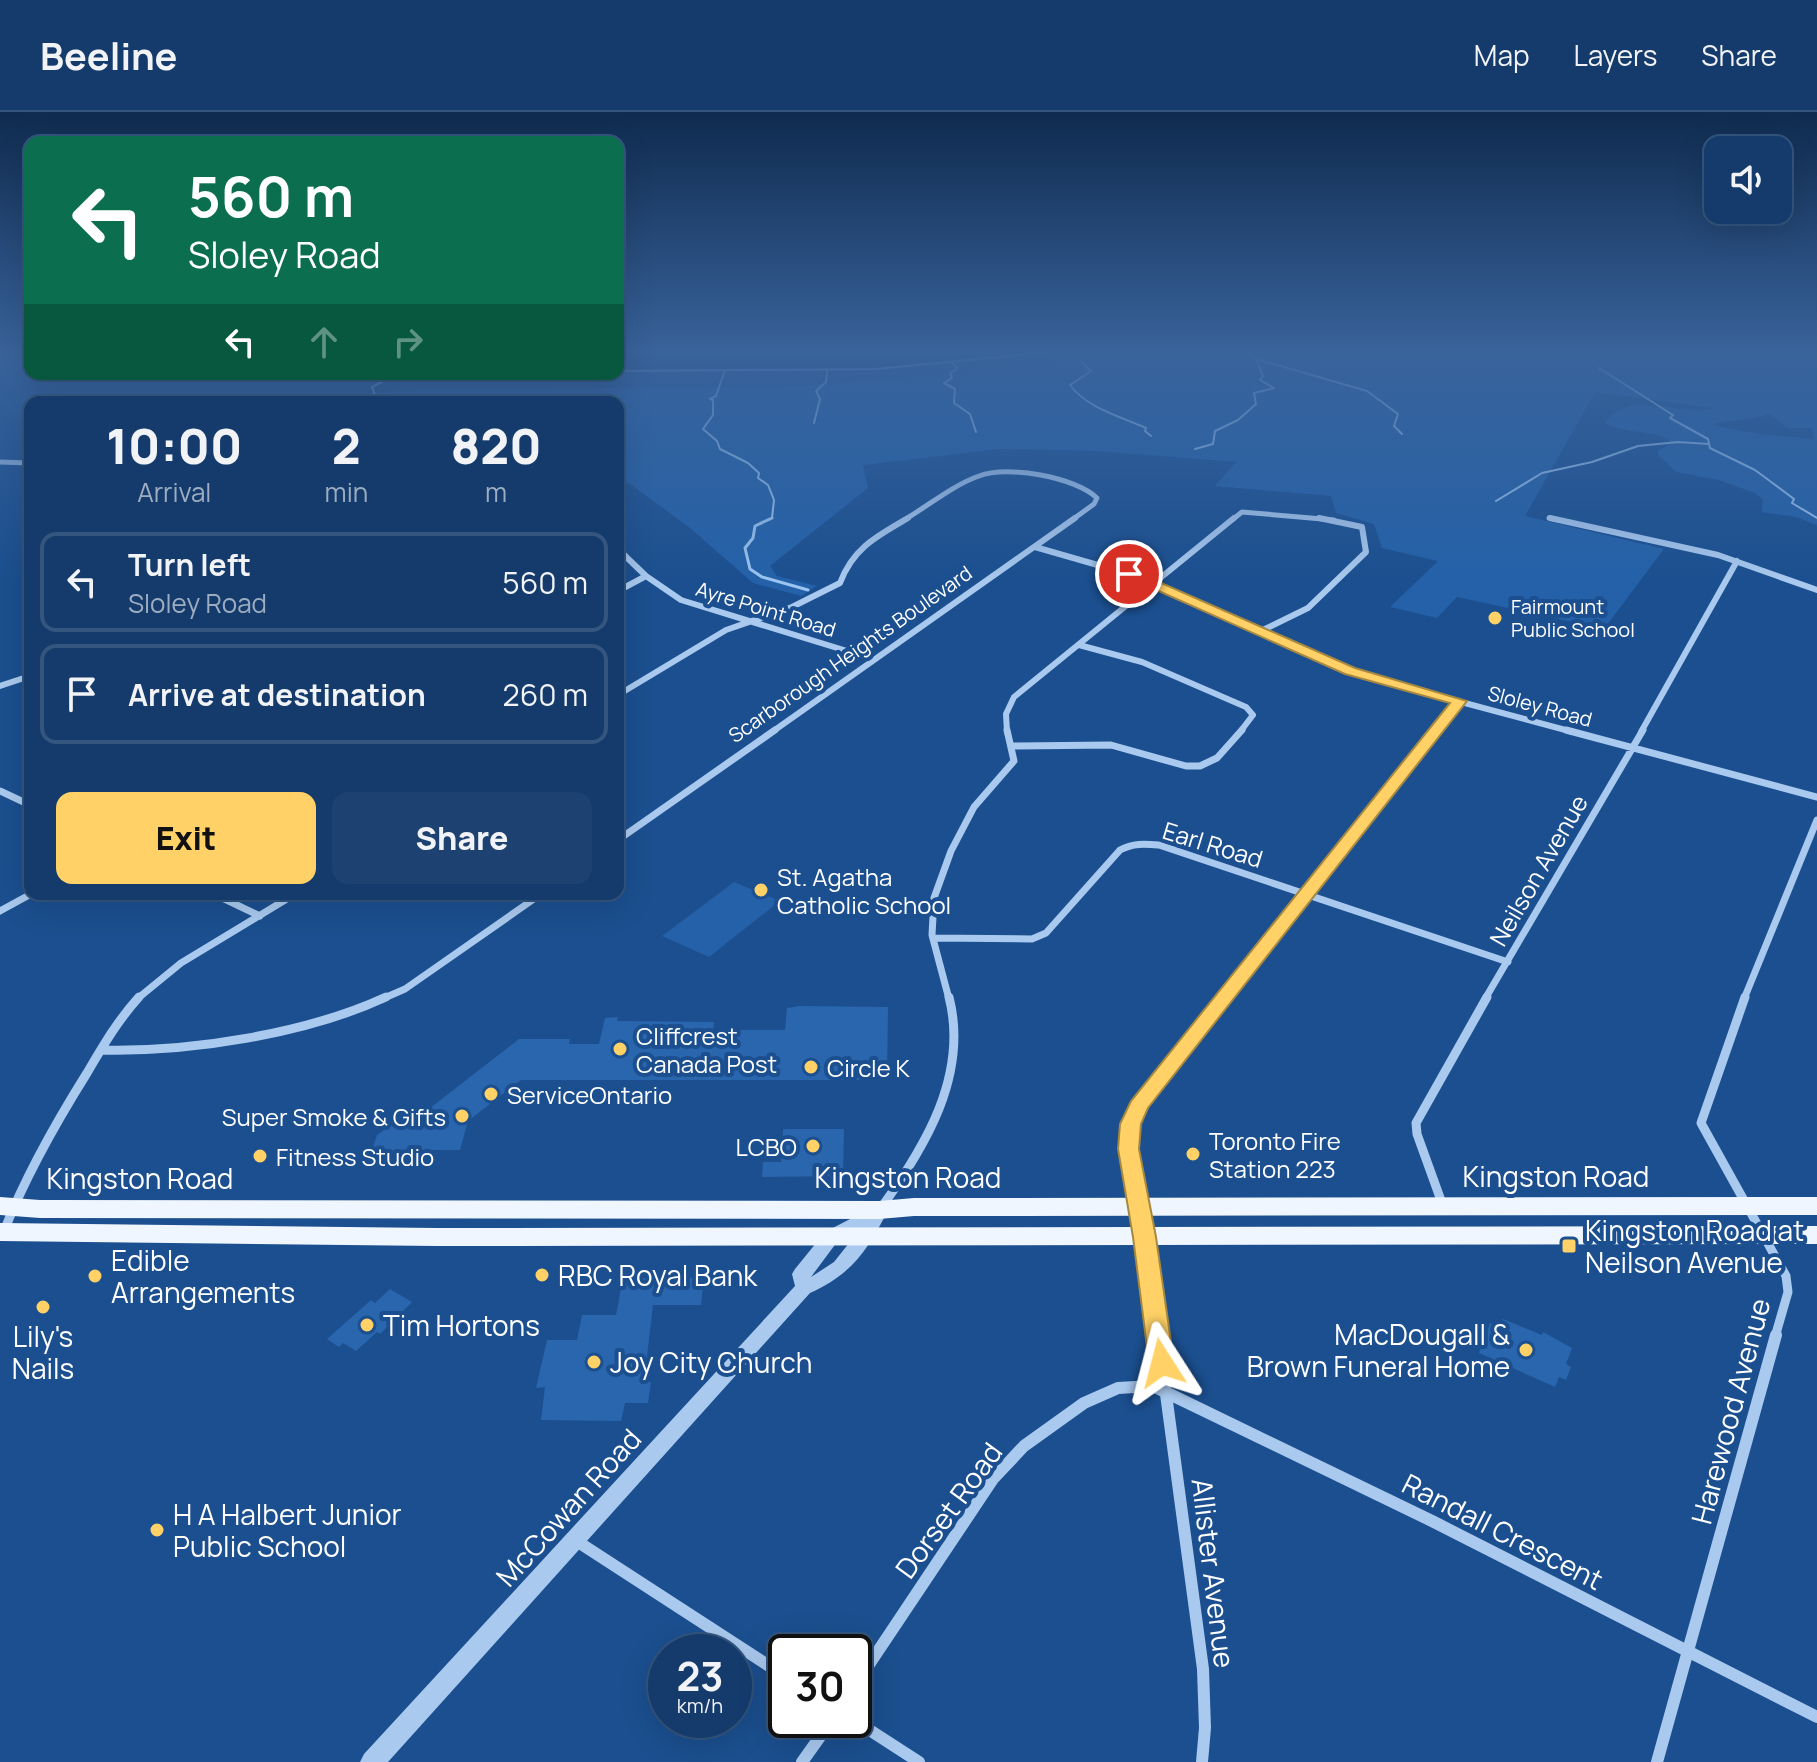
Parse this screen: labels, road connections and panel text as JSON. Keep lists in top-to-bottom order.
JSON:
{
  "streets": {
    "main road": ["Kingston Road"],
    "street": [
      "Ayre Point Road",
      "Scarborough Heights Boulevard",
      "Sloley Road",
      "Earl Road",
      "Neilson Avenue",
      "Harewood Avenue",
      "McCowan Road",
      "Dorset Road",
      "Randall Crescent",
      "Allister Avenue"
    ]
  },
  "crossings": [
    ["Ayre Point Road", "Scarborough Heights Boulevard"],
    ["Scarborough Heights Boulevard", "Sloley Road"],
    ["Sloley Road", "Neilson Avenue"],
    ["Earl Road", "Neilson Avenue"],
    ["Neilson Avenue", "Kingston Road"],
    ["Kingston Road", "Harewood Avenue"],
    ["Kingston Road", "McCowan Road"],
    ["Harewood Avenue", "Randall Crescent"],
    ["Dorset Road", "Randall Crescent"],
    ["Dorset Road", "Allister Avenue"],
    ["Randall Crescent", "Allister Avenue"]
  ],
  "places": {
    "other": [
      "Fairmount Public School",
      "St. Agatha Catholic School",
      "Cliffcrest Canada Post",
      "Circle K",
      "ServiceOntario",
      "Super Smoke & Gifts",
      "LCBO",
      "Toronto Fire Station 223",
      "Fitness Studio",
      "RBC Royal Bank",
      "Edible Arrangements",
      "Lily's Nails",
      "Tim Hortons",
      "MacDougall & Brown Funeral Home",
      "Joy City Church",
      "H A Halbert Junior Public School"
    ],
    "transit": ["Kingston Road at Neilson Avenue"]
  },
  "page": {
    "header": "Beeline",
    "nav": ["Map", "Layers", "Share"],
    "turn": ["560 m", "Sloley Road"],
    "eta": [
      "10:00",
      "Arrival",
      "2",
      "min",
      "820",
      "m"
    ],
    "list": [
      {
        "name": "Turn left",
        "note": "Sloley Road",
        "value": "560 m"
      },
      {
        "name": "Arrive at destination",
        "value": "260 m"
      }
    ],
    "buttons": ["Exit", "Share"],
    "speed": "23 km/h",
    "limit": "30"
  }
}
